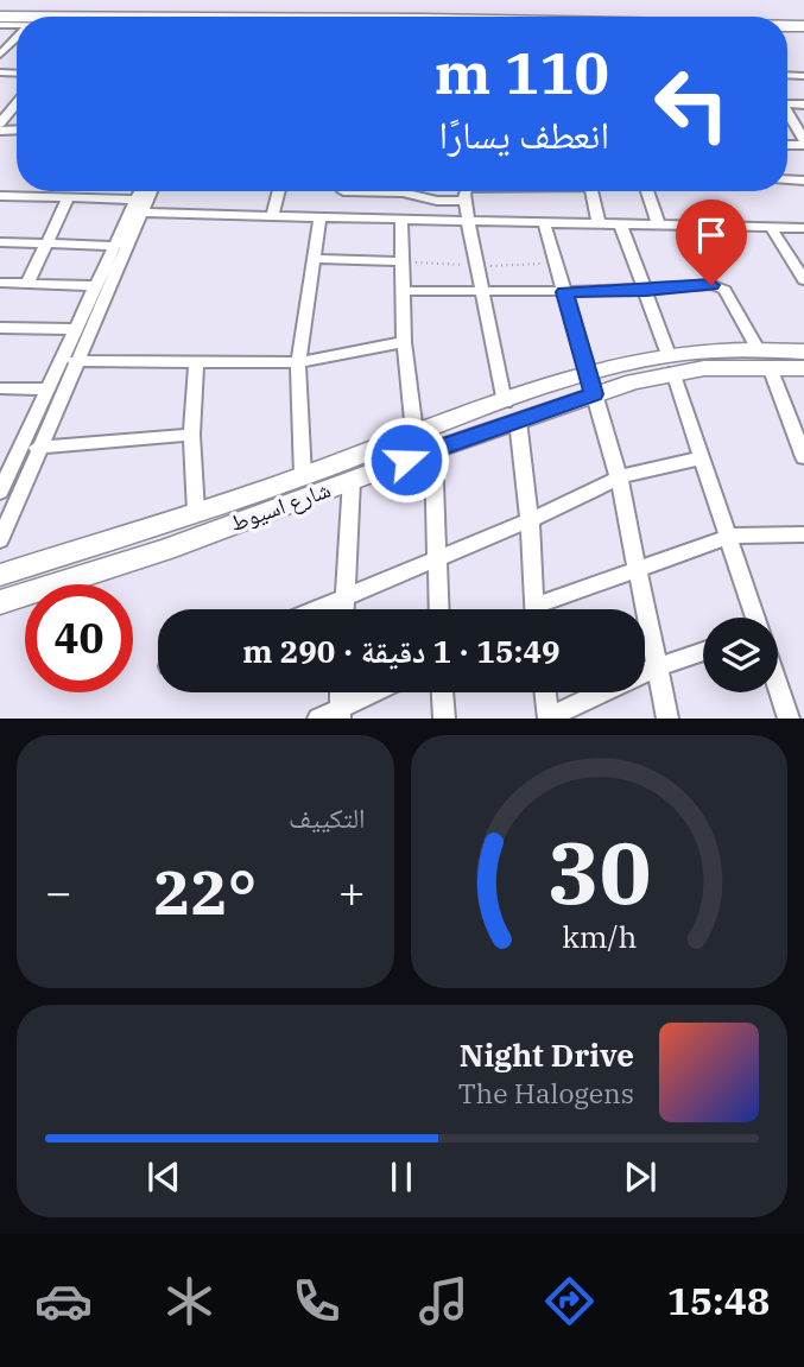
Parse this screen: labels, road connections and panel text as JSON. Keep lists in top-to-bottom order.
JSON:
{
  "streets": {
    "street": ["شارع اسيوط"]
  },
  "page": {
    "turn": ["110 m", "انعطف يسارًا"],
    "limit": "40",
    "trip": "15:49 · 1 دقيقة · 290 m",
    "tile": "التكييف",
    "heat": ["−", "22°", "+"],
    "song": ["Night Drive", "The Halogens"],
    "tabs": "15:48",
    "gauge": ["30", "km/h"]
  }
}
